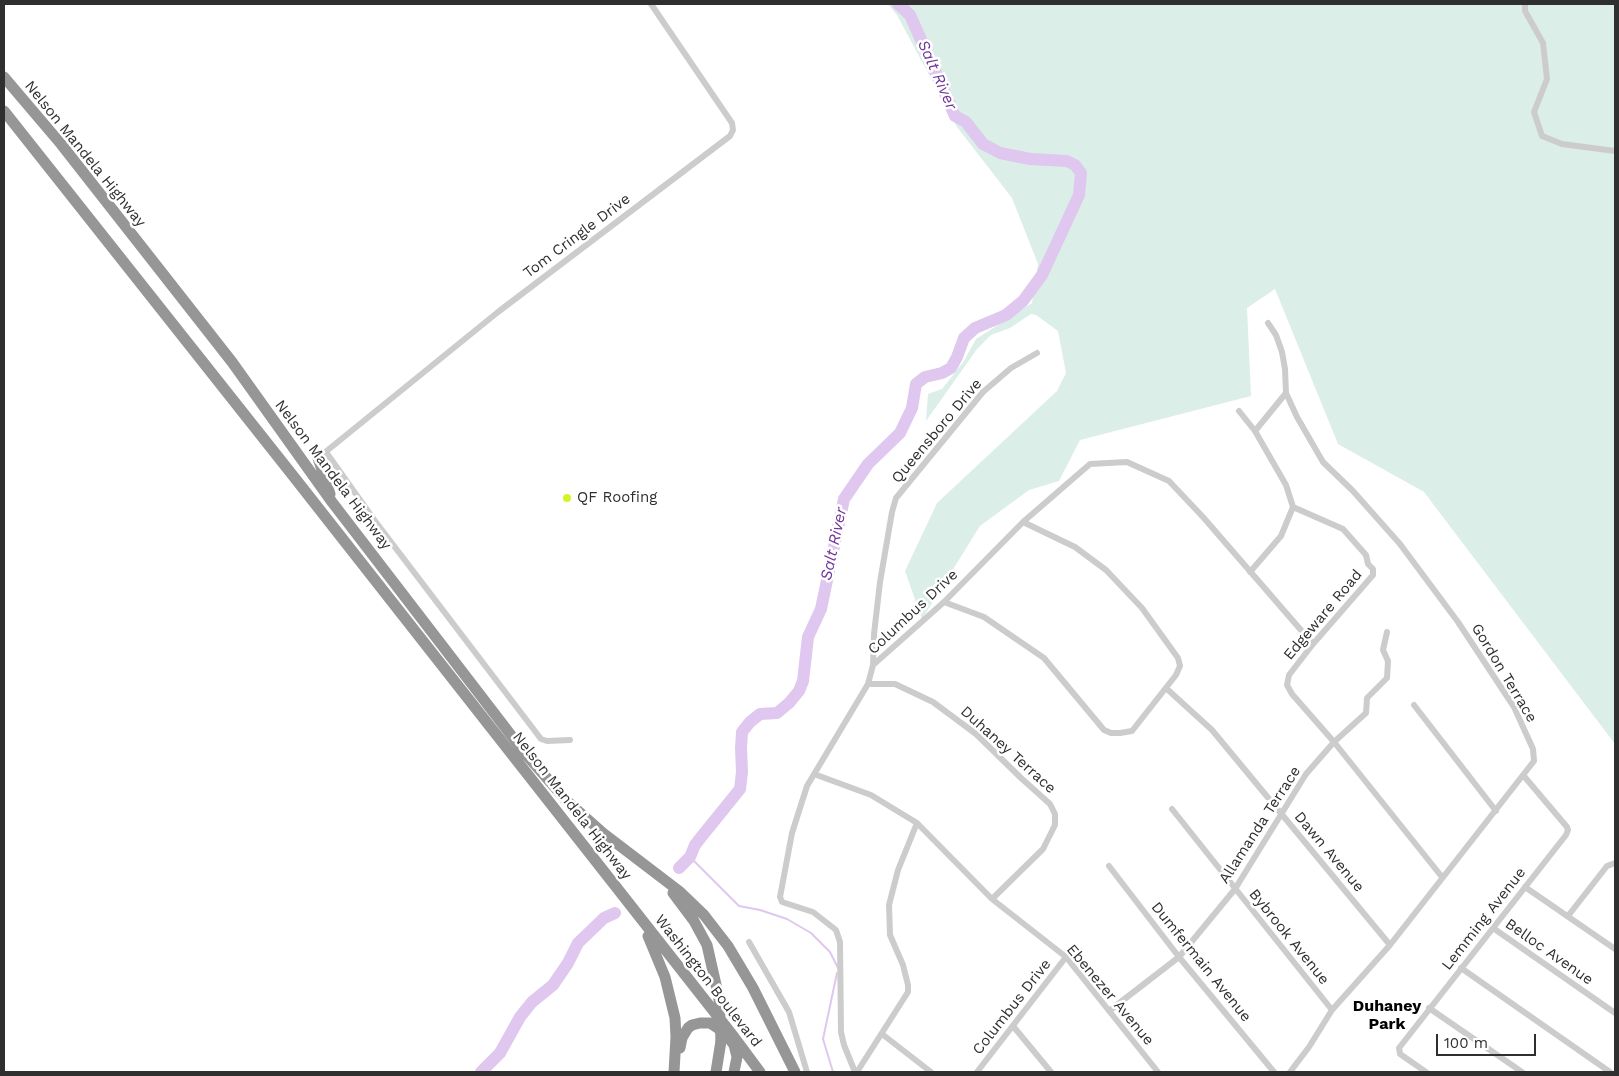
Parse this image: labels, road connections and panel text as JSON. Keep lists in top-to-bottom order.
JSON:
{
  "streets": {
    "highway": ["Nelson Mandela Highway", "Washington Boulevard"],
    "street": [
      "Tom Cringle Drive",
      "Queensboro Drive",
      "Columbus Drive",
      "Edgeware Road",
      "Gordon Terrace",
      "Duhaney Terrace",
      "Allamanda Terrace",
      "Dawn Avenue",
      "Lemming Avenue",
      "Bybrook Avenue",
      "Belloc Avenue",
      "Dumfermain Avenue",
      "Ebenezer Avenue"
    ]
  },
  "crossings": [
    ["Nelson Mandela Highway", "Washington Boulevard"],
    ["Queensboro Drive", "Columbus Drive"],
    ["Columbus Drive", "Edgeware Road"],
    ["Columbus Drive", "Duhaney Terrace"],
    ["Columbus Drive", "Ebenezer Avenue"],
    ["Edgeware Road", "Gordon Terrace"],
    ["Edgeware Road", "Allamanda Terrace"],
    ["Gordon Terrace", "Dawn Avenue"],
    ["Gordon Terrace", "Lemming Avenue"],
    ["Gordon Terrace", "Bybrook Avenue"],
    ["Duhaney Terrace", "Ebenezer Avenue"],
    ["Allamanda Terrace", "Dawn Avenue"],
    ["Allamanda Terrace", "Bybrook Avenue"],
    ["Allamanda Terrace", "Dumfermain Avenue"],
    ["Allamanda Terrace", "Ebenezer Avenue"],
    ["Lemming Avenue", "Belloc Avenue"]
  ],
  "districts": ["Duhaney Park"],
  "water": ["Salt River"],
  "places": ["QF Roofing"],
  "scale_bar": "100 m"
}
